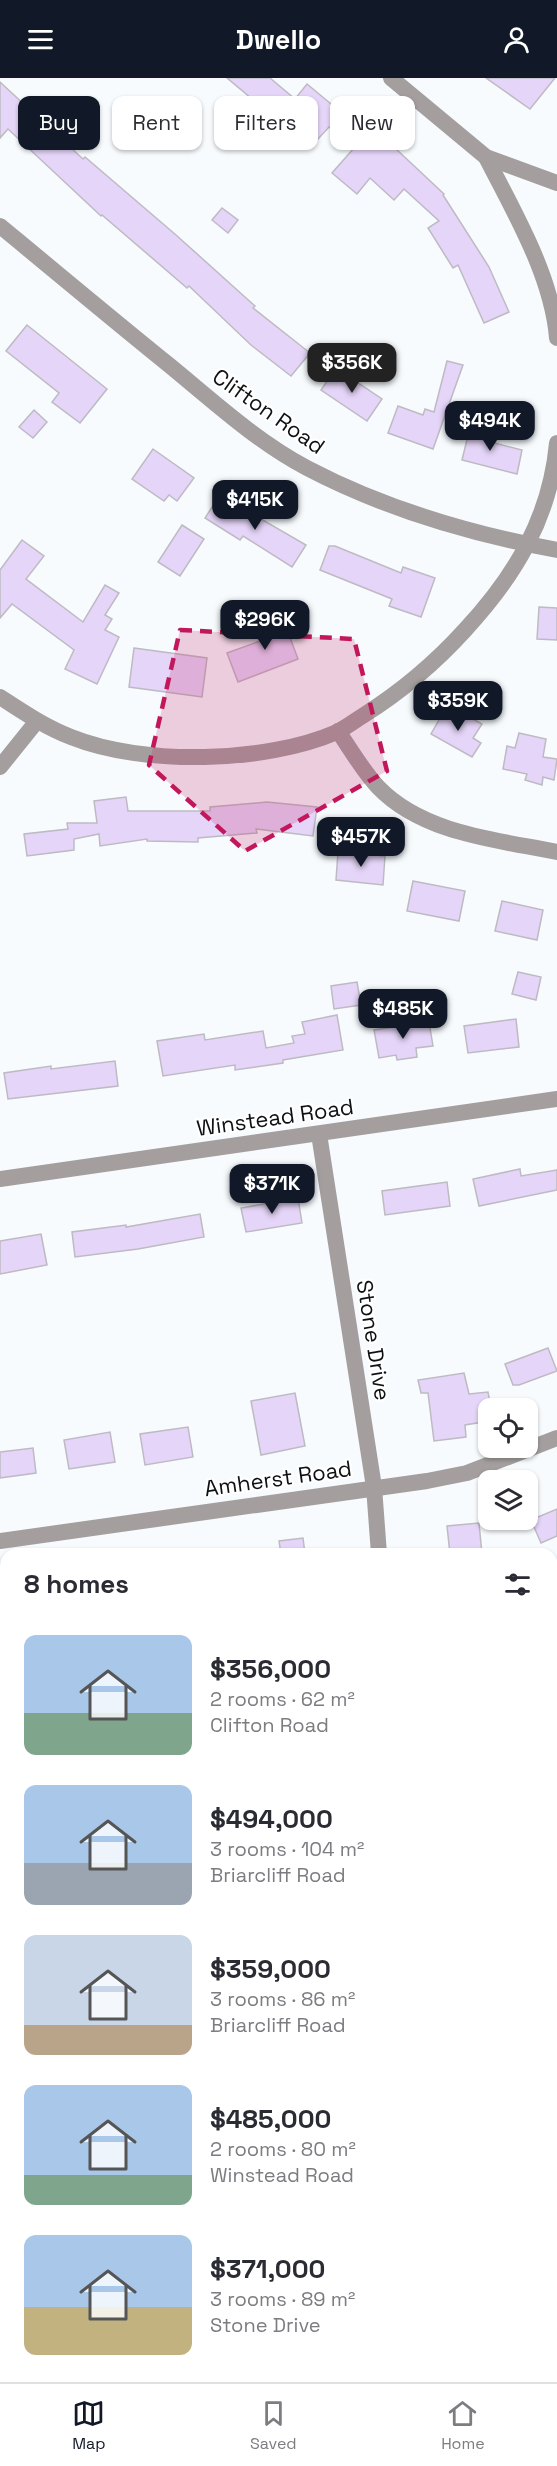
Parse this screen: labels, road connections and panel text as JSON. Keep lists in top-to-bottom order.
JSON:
{
  "streets": {
    "street": [
      "Clifton Road",
      "Winstead Road",
      "Stone Drive",
      "Amherst Road"
    ]
  },
  "crossings": [
    ["Winstead Road", "Stone Drive"],
    ["Stone Drive", "Amherst Road"]
  ],
  "page": {
    "header": "Dwello",
    "chip": [
      "Buy",
      "Rent",
      "Filters",
      "New"
    ],
    "price": [
      "$356K",
      "$494K",
      "$415K",
      "$296K",
      "$359K",
      "$457K",
      "$485K",
      "$371K"
    ],
    "heading": "8 homes",
    "list": [
      {
        "name": "$356,000",
        "note": "2 rooms · 62 m² · Clifton Road"
      },
      {
        "name": "$494,000",
        "note": "3 rooms · 104 m² · Briarcliff Road"
      },
      {
        "name": "$359,000",
        "note": "3 rooms · 86 m² · Briarcliff Road"
      },
      {
        "name": "$485,000",
        "note": "2 rooms · 80 m² · Winstead Road"
      },
      {
        "name": "$371,000",
        "note": "3 rooms · 89 m² · Stone Drive"
      }
    ],
    "tabs": ["Map", "Saved", "Home"]
  }
}
